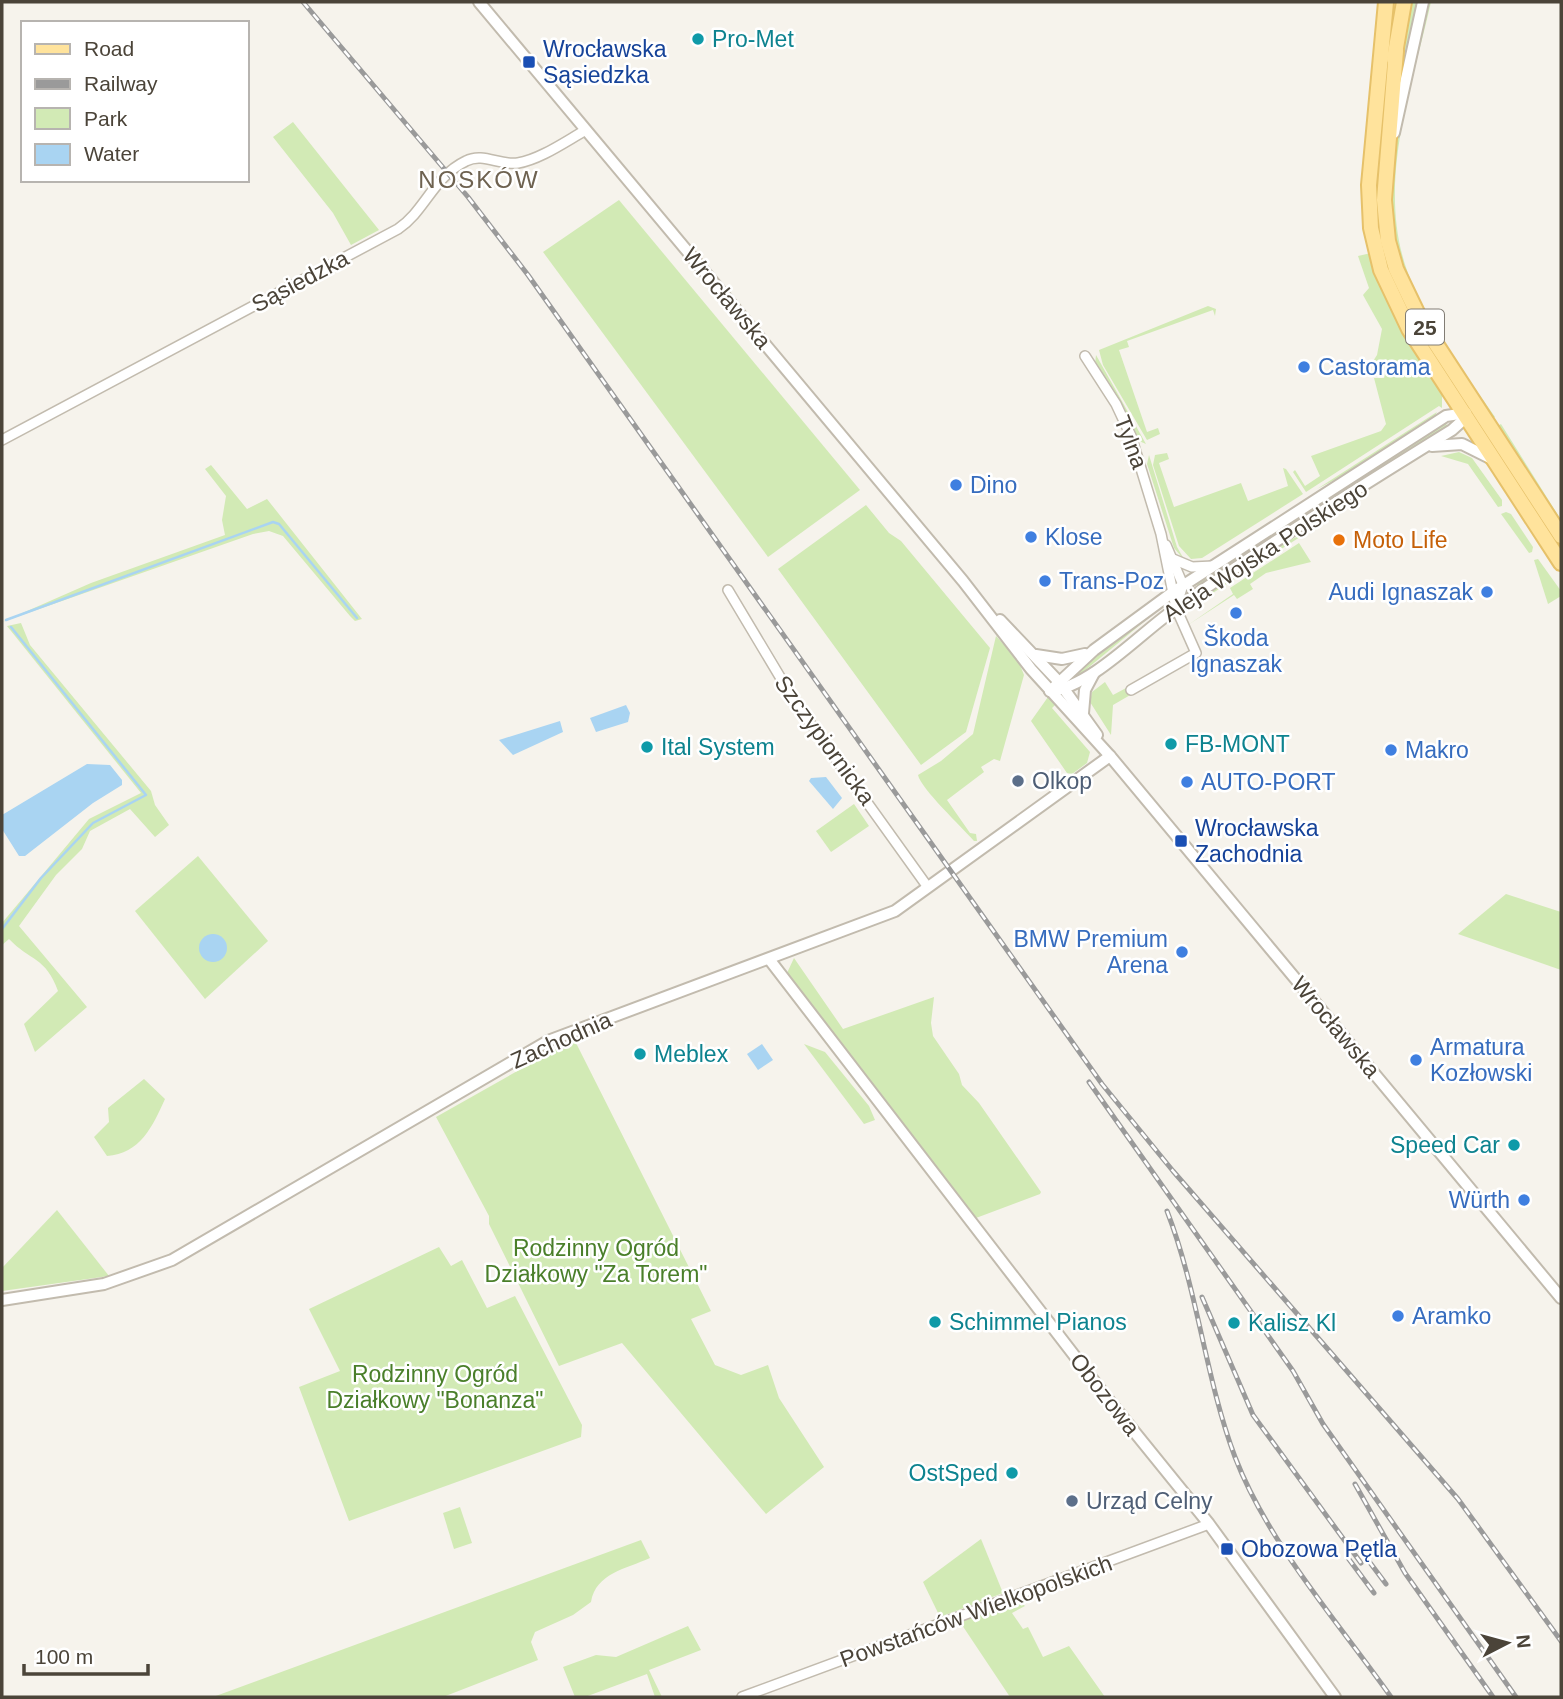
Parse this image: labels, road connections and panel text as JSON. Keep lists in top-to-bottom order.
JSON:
{
  "streets": {
    "main road": ["25"],
    "street": [
      "Sąsiedzka",
      "Wrocławska",
      "Tylna",
      "Aleja Wojska Polskiego",
      "Szczypiornicka",
      "Zachodnia",
      "Obozowa",
      "Powstańców Wielkopolskich"
    ]
  },
  "crossings": [
    ["Sąsiedzka", "Wrocławska"],
    ["Wrocławska", "Aleja Wojska Polskiego"],
    ["Wrocławska", "Zachodnia"],
    ["25", "Aleja Wojska Polskiego"],
    ["Tylna", "Aleja Wojska Polskiego"],
    ["Szczypiornicka", "Zachodnia"],
    ["Zachodnia", "Obozowa"],
    ["Obozowa", "Powstańców Wielkopolskich"]
  ],
  "districts": ["NOSKÓW"],
  "parks": ["Rodzinny Ogród Działkowy \"Za Torem\"", "Rodzinny Ogród Działkowy \"Bonanza\""],
  "places": {
    "other": [
      "Pro-Met",
      "Castorama",
      "Dino",
      "Klose",
      "Moto Life",
      "Trans-Poz",
      "Audi Ignaszak",
      "Škoda Ignaszak",
      "FB-MONT",
      "Ital System",
      "Makro",
      "Olkop",
      "AUTO-PORT",
      "BMW Premium Arena",
      "Meblex",
      "Armatura Kozłowski",
      "Speed Car",
      "Würth",
      "Aramko",
      "Schimmel Pianos",
      "Kalisz Kl",
      "OstSped",
      "Urząd Celny"
    ],
    "transit": ["Wrocławska Sąsiedzka", "Wrocławska Zachodnia", "Obozowa Pętla"]
  },
  "legend": [
    "Road",
    "Railway",
    "Park",
    "Water"
  ],
  "scale_bar": "100 m",
  "north": "right"
}
